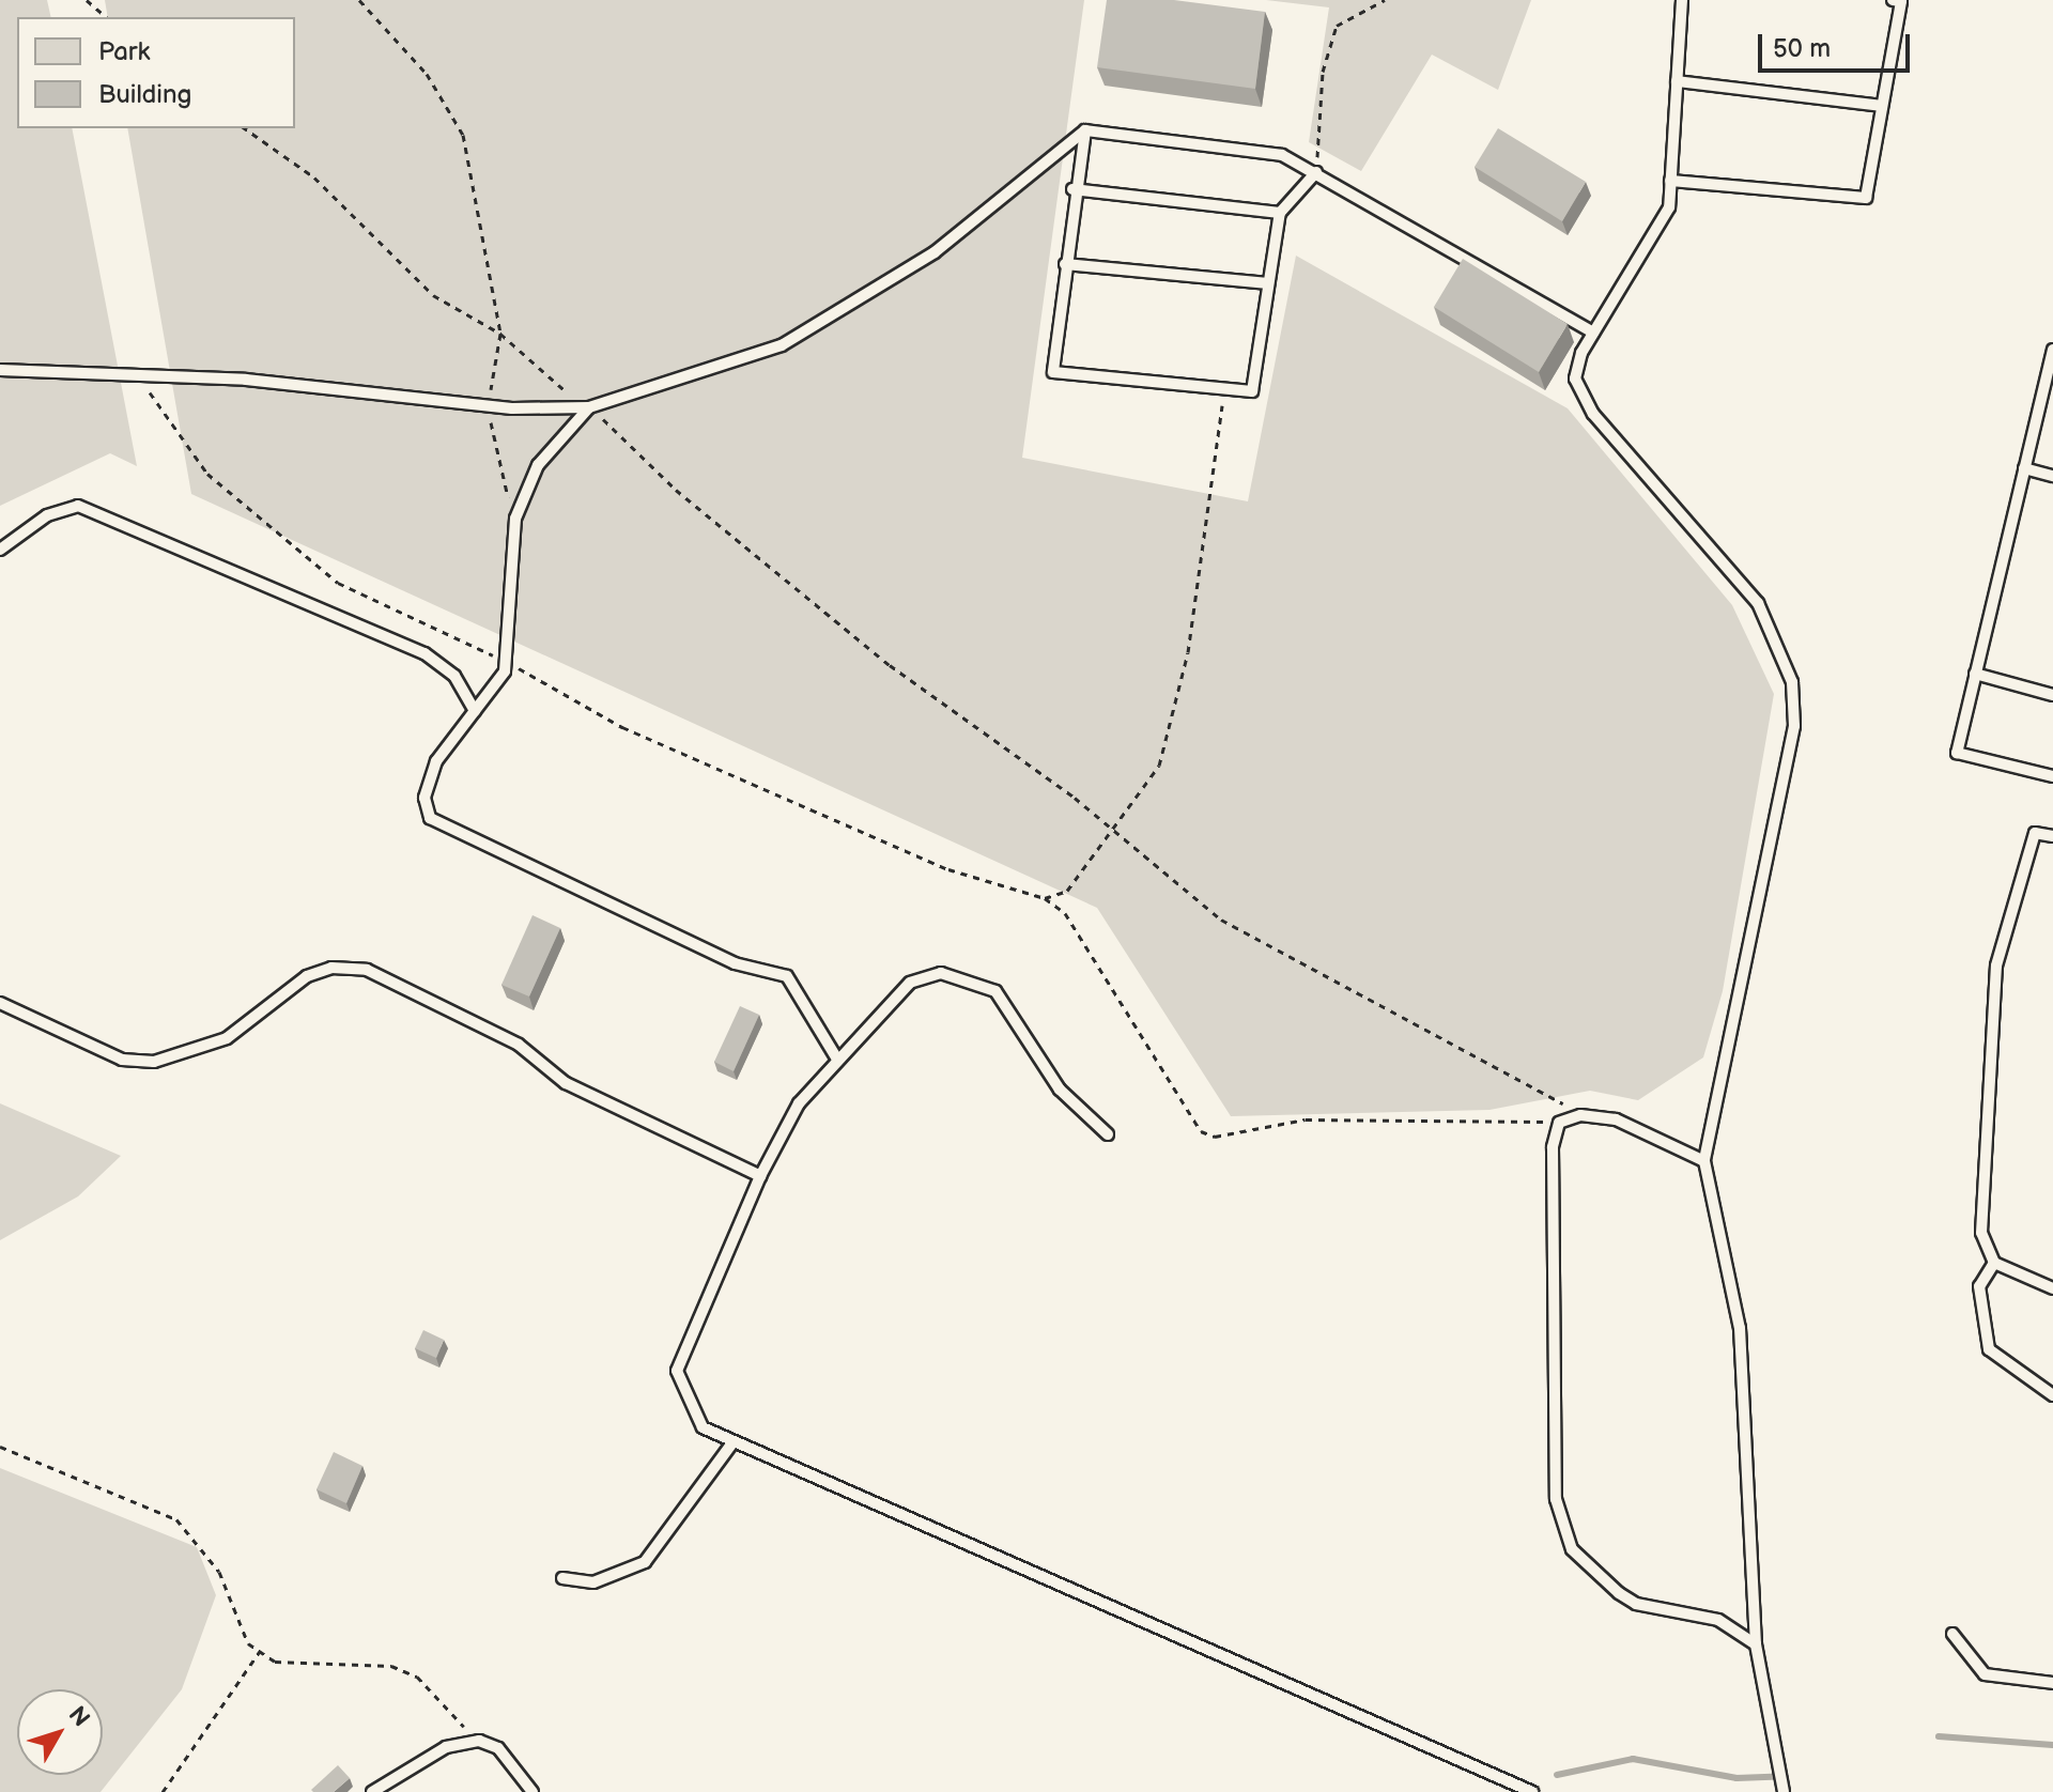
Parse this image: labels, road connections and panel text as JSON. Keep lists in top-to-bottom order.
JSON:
{
  "legend": ["Park", "Building"],
  "scale_bar": "50 m",
  "north": "top right"
}
